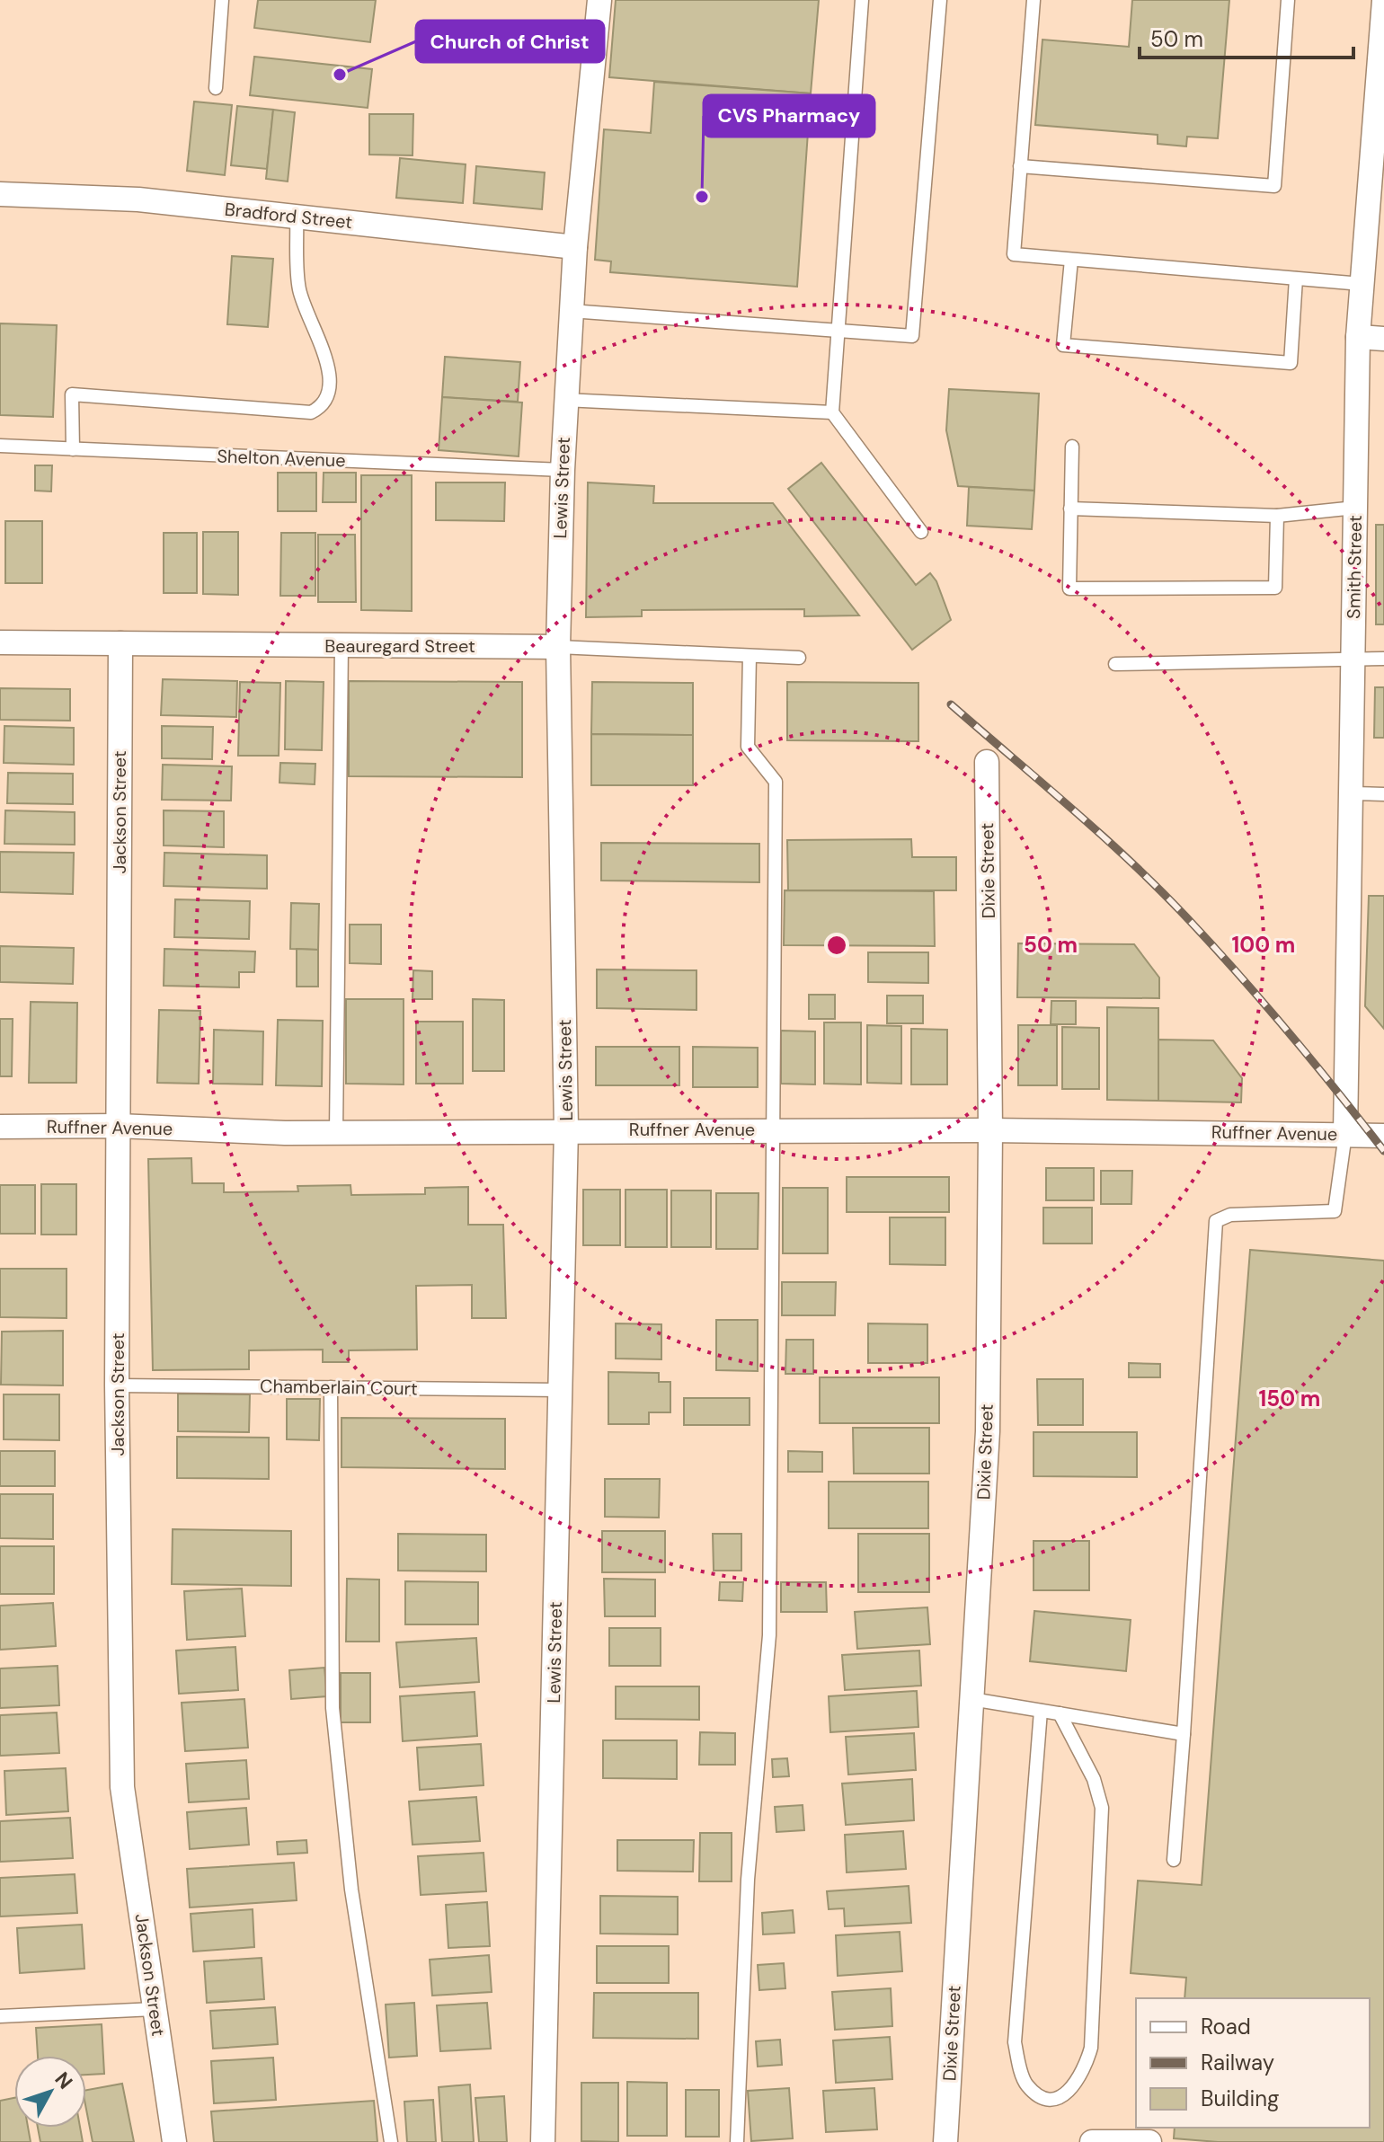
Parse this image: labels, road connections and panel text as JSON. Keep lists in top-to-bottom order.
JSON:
{
  "streets": {
    "street": [
      "Bradford Street",
      "Lewis Street",
      "Smith Street",
      "Beauregard Street",
      "Jackson Street",
      "Dixie Street",
      "Ruffner Avenue"
    ],
    "lane": ["Shelton Avenue", "Chamberlain Court"]
  },
  "crossings": [
    ["Bradford Street", "Lewis Street"],
    ["Shelton Avenue", "Lewis Street"],
    ["Lewis Street", "Beauregard Street"],
    ["Lewis Street", "Ruffner Avenue"],
    ["Lewis Street", "Chamberlain Court"],
    ["Smith Street", "Ruffner Avenue"],
    ["Beauregard Street", "Jackson Street"],
    ["Jackson Street", "Ruffner Avenue"],
    ["Jackson Street", "Chamberlain Court"],
    ["Dixie Street", "Ruffner Avenue"]
  ],
  "places": ["Church of Christ", "CVS Pharmacy"],
  "legend": ["Road", "Railway", "Building"],
  "scale_bar": "50 m",
  "north": "top right",
  "rings": ["50 m", "100 m", "150 m"]
}
